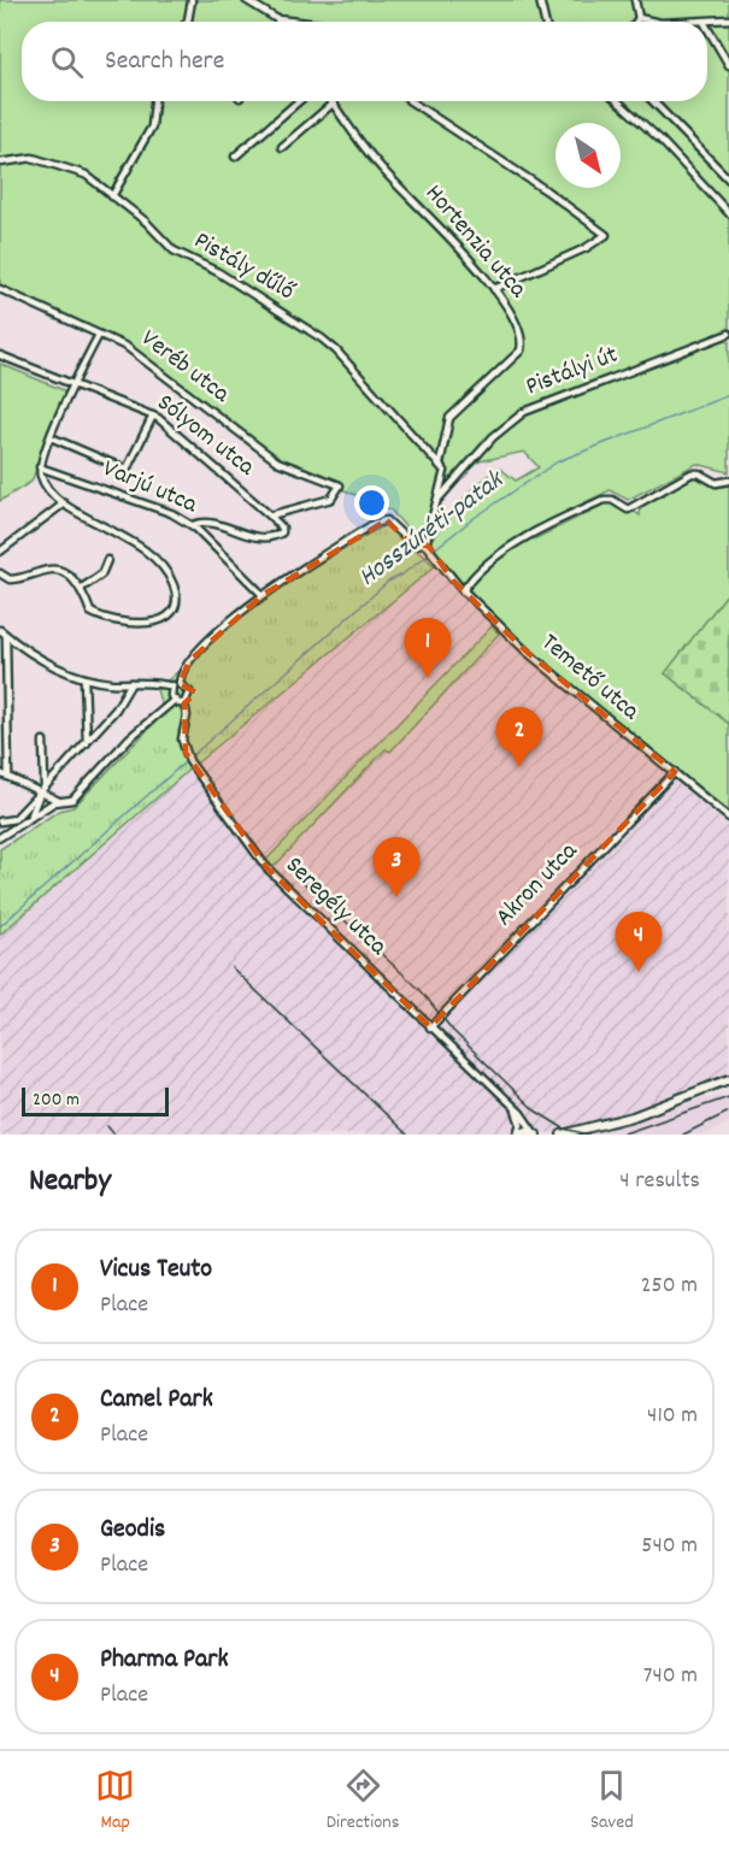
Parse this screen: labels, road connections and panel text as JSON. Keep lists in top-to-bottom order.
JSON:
{
  "streets": {
    "street": [
      "Hortenzia utca",
      "Pistály dűlő",
      "Veréb utca",
      "Pistályi út",
      "Sólyom utca",
      "Varjú utca",
      "Temető utca",
      "Akron utca",
      "Seregély utca"
    ]
  },
  "crossings": [
    ["Hortenzia utca", "Pistály dűlő"],
    ["Veréb utca", "Sólyom utca"],
    ["Temető utca", "Akron utca"],
    ["Akron utca", "Seregély utca"]
  ],
  "water": ["Hosszúréti-patak"],
  "scale_bar": "200 m",
  "north": "bottom right",
  "page": {
    "search": "Search here",
    "pins": [
      "1",
      "2",
      "3",
      "4"
    ],
    "scale": "200 m",
    "heading": ["Nearby", "4 results"],
    "list": [
      {
        "mark": "1",
        "name": "Vicus Teuto",
        "note": "Place",
        "value": "250 m"
      },
      {
        "mark": "2",
        "name": "Camel Park",
        "note": "Place",
        "value": "410 m"
      },
      {
        "mark": "3",
        "name": "Geodis",
        "note": "Place",
        "value": "540 m"
      },
      {
        "mark": "4",
        "name": "Pharma Park",
        "note": "Place",
        "value": "740 m"
      }
    ],
    "nav": ["Map", "Directions", "Saved"]
  }
}
